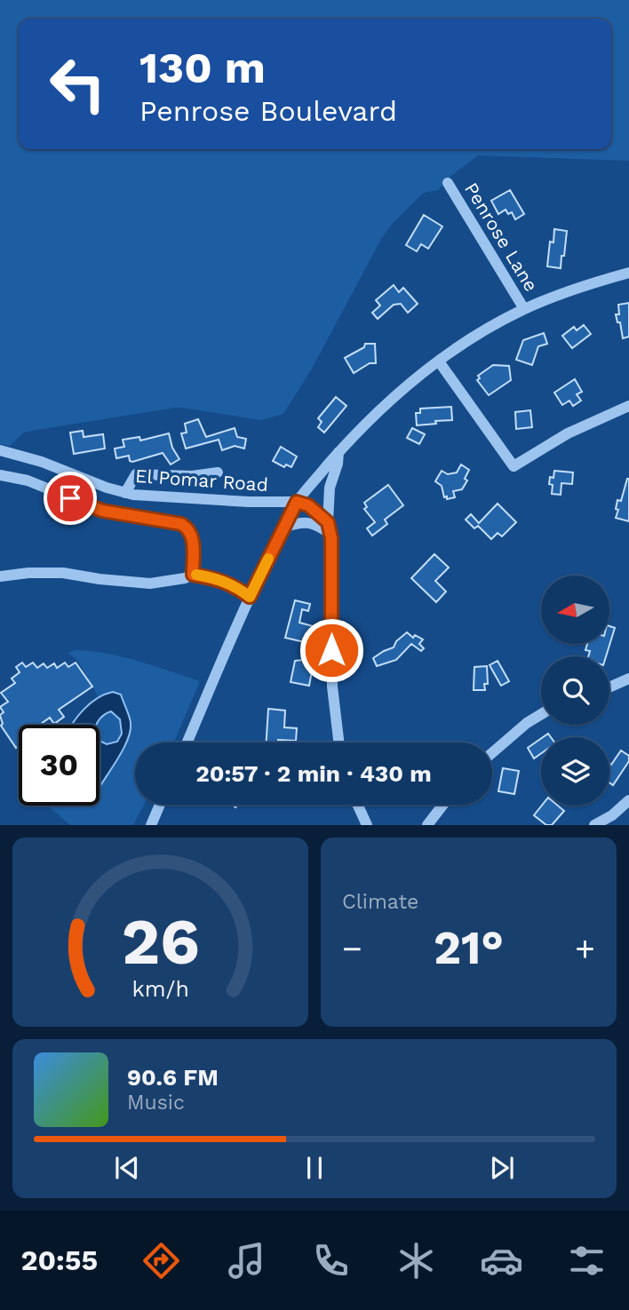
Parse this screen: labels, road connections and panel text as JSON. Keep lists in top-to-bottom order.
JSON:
{
  "streets": {
    "street": ["Penrose Lane", "El Pomar Road"]
  },
  "north": "left",
  "page": {
    "turn": ["130 m", "Penrose Boulevard"],
    "limit": "30",
    "trip": "20:57 · 2 min · 430 m",
    "tile": "Climate",
    "heat": ["−", "21°", "+"],
    "song": ["90.6 FM", "Music"],
    "tabs": "20:55",
    "gauge": ["26", "km/h"]
  }
}
